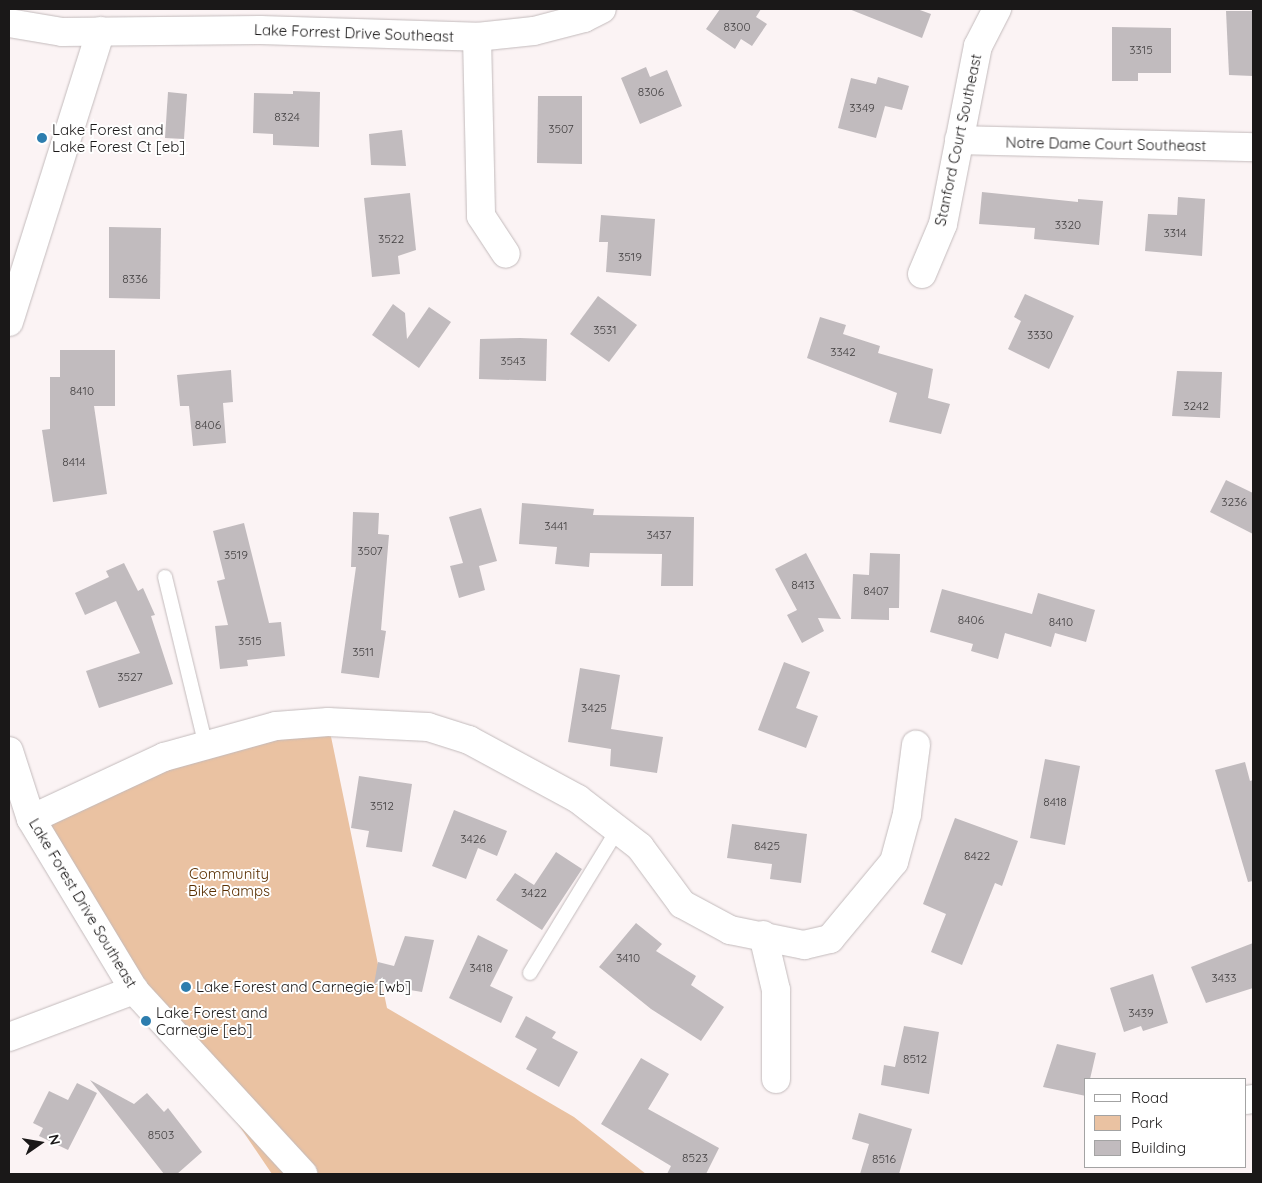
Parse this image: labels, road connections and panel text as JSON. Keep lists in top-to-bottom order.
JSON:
{
  "streets": {
    "street": [
      "Lake Forrest Drive Southeast",
      "Stanford Court Southeast",
      "Notre Dame Court Southeast",
      "Lake Forest Drive Southeast"
    ]
  },
  "crossings": [
    ["Stanford Court Southeast", "Notre Dame Court Southeast"]
  ],
  "parks": ["Community Bike Ramps"],
  "places": ["Lake Forest and Lake Forest Ct [eb]", "Lake Forest and Carnegie [wb]", "Lake Forest and Carnegie [eb]"],
  "house_numbers": [
    "8300",
    "3315",
    "8306",
    "3349",
    "8324",
    "3507",
    "3320",
    "3314",
    "3522",
    "3519",
    "8336",
    "3531",
    "3330",
    "3342",
    "3543",
    "8410",
    "3242",
    "8406",
    "8414",
    "3236",
    "3441",
    "3437",
    "3507",
    "3519",
    "8413",
    "8407",
    "8406",
    "8410",
    "3515",
    "3511",
    "3527",
    "3425",
    "8418",
    "3512",
    "3426",
    "8425",
    "8422",
    "3422",
    "3410",
    "3418",
    "3433",
    "3439",
    "8512",
    "8503",
    "8523",
    "8516"
  ],
  "legend": ["Road", "Park", "Building"],
  "north": "right"
}
